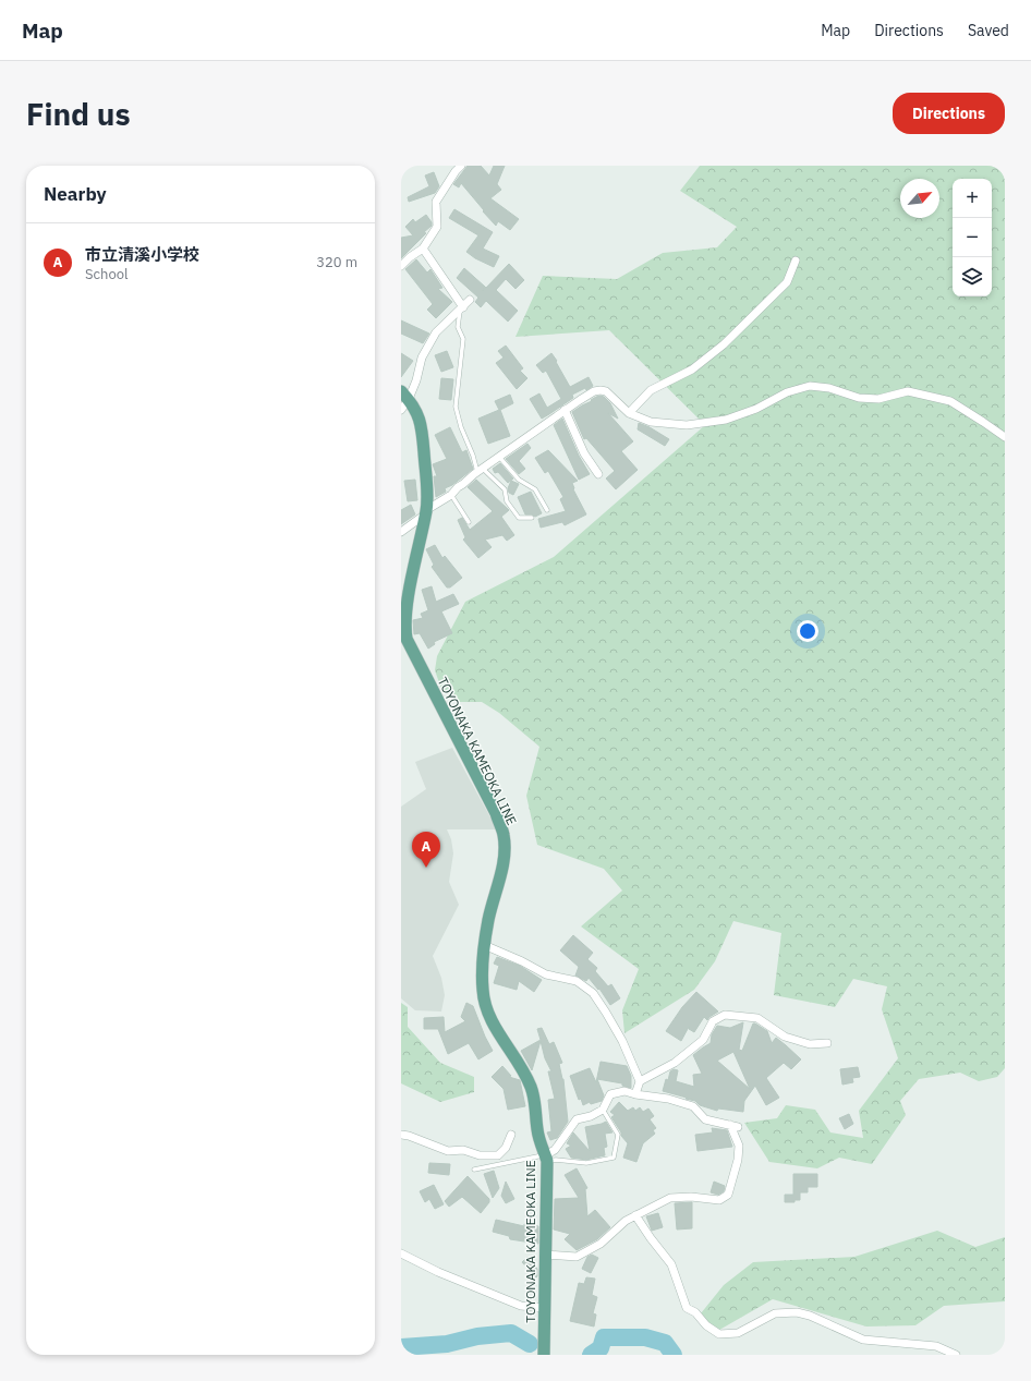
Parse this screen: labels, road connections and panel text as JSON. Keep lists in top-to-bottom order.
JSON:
{
  "streets": {
    "main road": ["TOYONAKA KAMEOKA LINE"]
  },
  "north": "top right",
  "page": {
    "header": "Map",
    "nav": ["Map", "Directions", "Saved"],
    "buttons": "Directions",
    "title": "Find us",
    "heading": "Nearby",
    "map_buttons": ["+", "−"],
    "list": [
      {
        "mark": "A",
        "name": "市立清溪小学校",
        "note": "School",
        "value": "320 m"
      }
    ],
    "pins": "A"
  }
}
